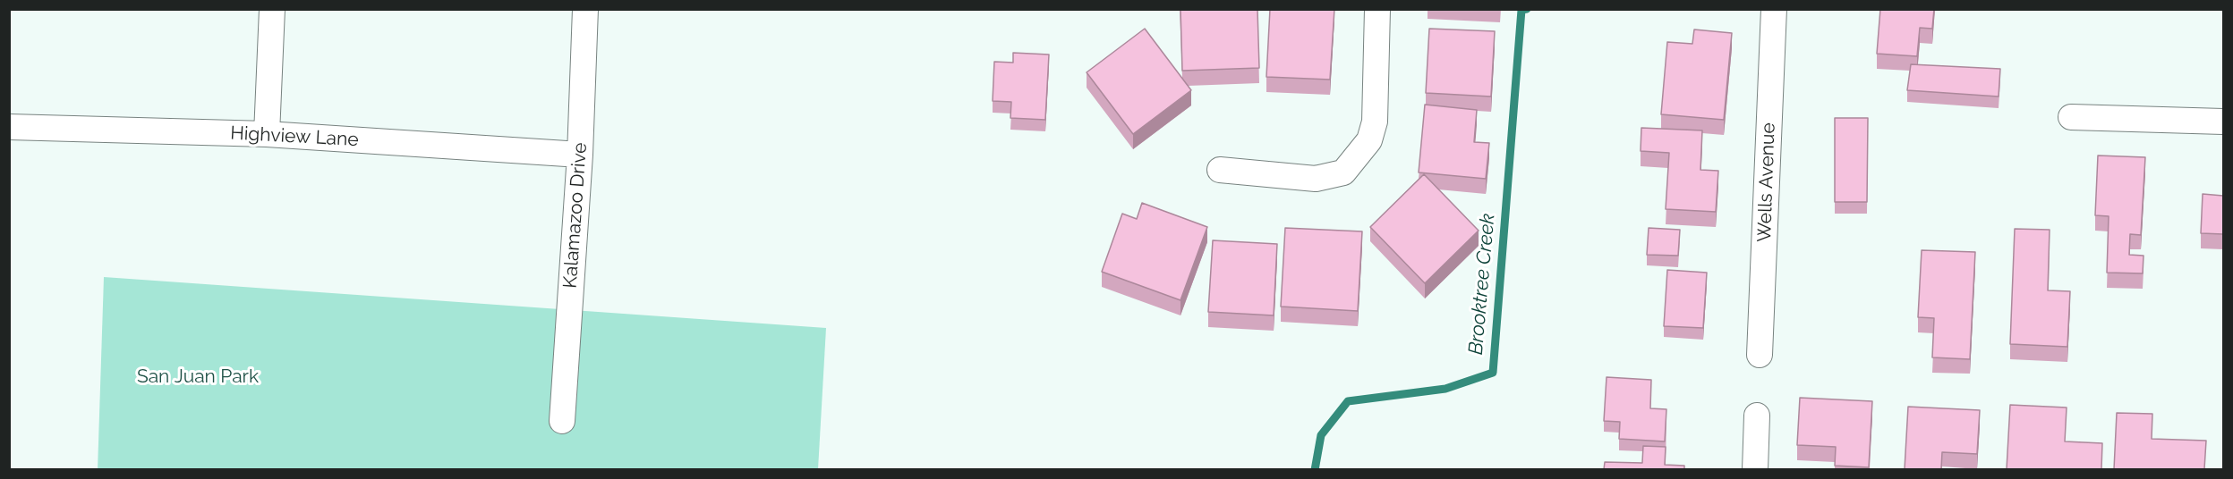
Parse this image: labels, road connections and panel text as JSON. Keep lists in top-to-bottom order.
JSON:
{
  "streets": {
    "street": ["Highview Lane", "Wells Avenue", "Kalamazoo Drive"]
  },
  "crossings": [
    ["Highview Lane", "Kalamazoo Drive"]
  ],
  "water": ["Brooktree Creek"],
  "parks": ["San Juan Park"]
}
